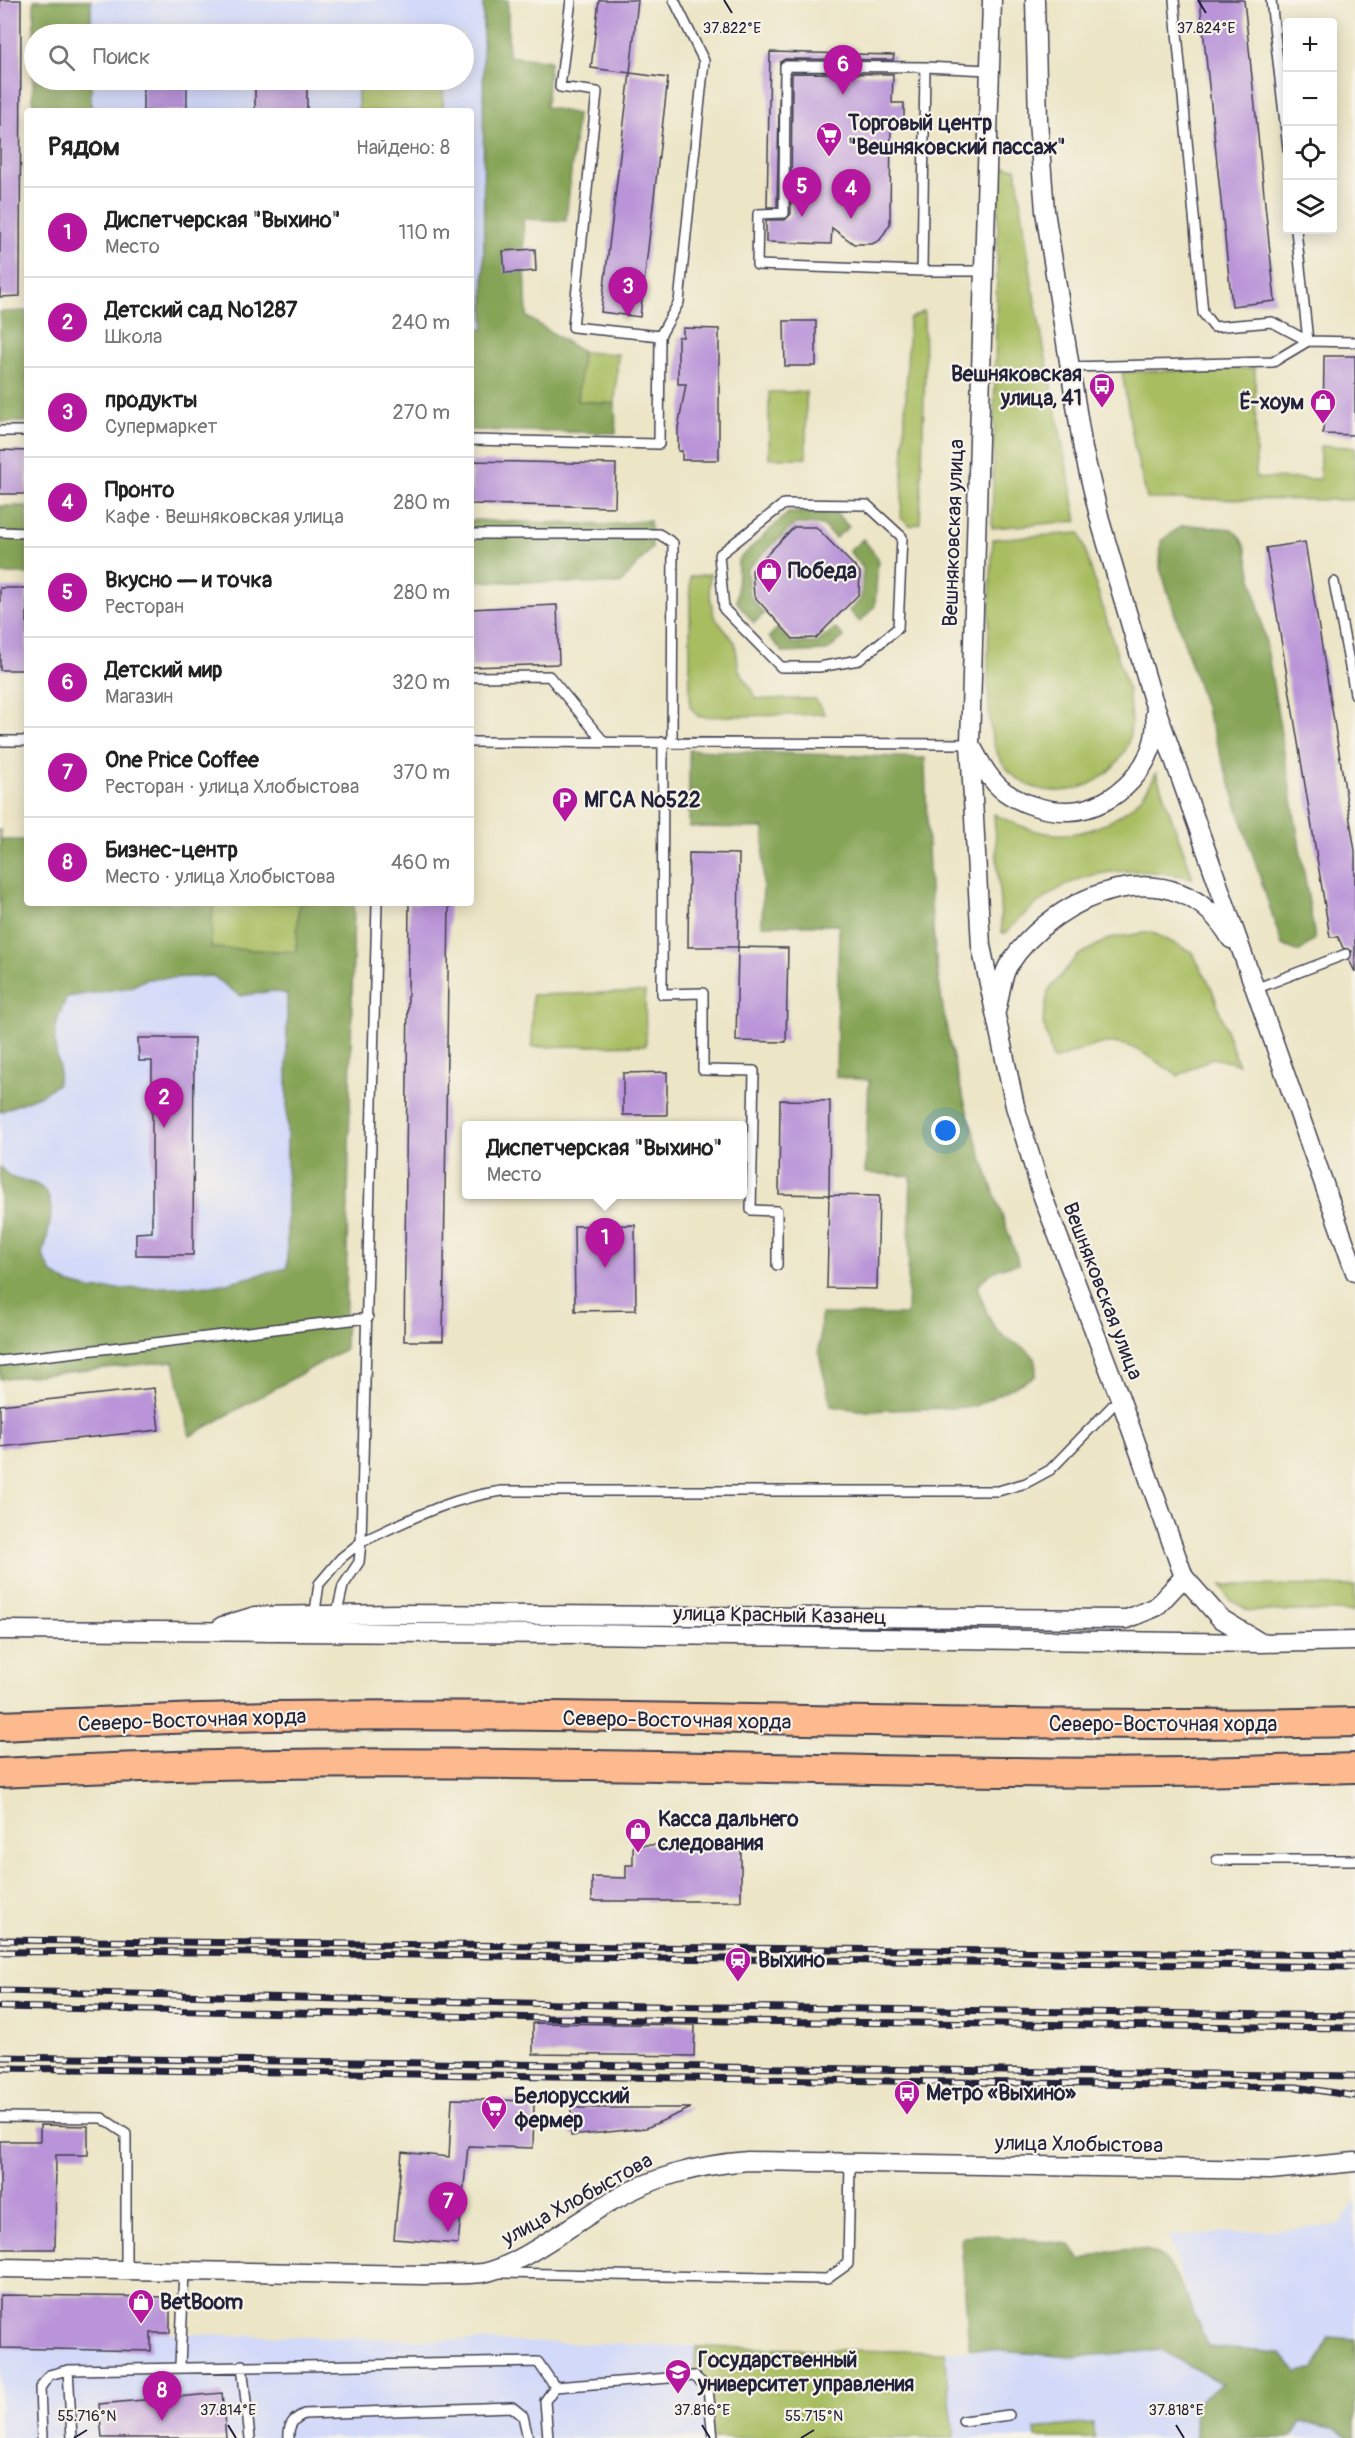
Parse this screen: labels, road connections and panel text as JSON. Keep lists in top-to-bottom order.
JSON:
{
  "streets": {
    "main road": ["Северо-Восточная хорда"],
    "street": ["Вешняковская улица", "улица Красный Казанец", "улица Хлобыстова"]
  },
  "crossings": [
    ["Вешняковская улица", "улица Красный Казанец"]
  ],
  "places": {
    "supermarket": ["Торговый центр \"Вешняковский пассаж\"", "Белорусский фермер"],
    "bus stop": ["Вешняковская улица, 41", "Метро «Выхино»"],
    "shop": [
      "Ё-хоум",
      "Победа",
      "Kасса дальнего следования",
      "BetBoom"
    ],
    "parking": ["МГСА №522"],
    "station": ["Выхино"],
    "school or university": ["Государственный университет управления"]
  },
  "page": {
    "map_buttons": ["+", "−"],
    "search": "Поиск",
    "pins": [
      "6",
      "5",
      "4",
      "3",
      "2",
      "1",
      "7",
      "8"
    ],
    "heading": ["Рядом", "Найдено: 8"],
    "list": [
      {
        "mark": "1",
        "name": "Диспетчерская \"Выхино\"",
        "note": "Место",
        "value": "110 m"
      },
      {
        "mark": "2",
        "name": "Детский сад №1287",
        "note": "Школа",
        "value": "240 m"
      },
      {
        "mark": "3",
        "name": "продукты",
        "note": "Супермаркет",
        "value": "270 m"
      },
      {
        "mark": "4",
        "name": "Пронто",
        "note": "Кафе · Вешняковская улица",
        "value": "280 m"
      },
      {
        "mark": "5",
        "name": "Вкусно — и точка",
        "note": "Ресторан",
        "value": "280 m"
      },
      {
        "mark": "6",
        "name": "Детский мир",
        "note": "Магазин",
        "value": "320 m"
      },
      {
        "mark": "7",
        "name": "One Price Coffee",
        "note": "Ресторан · улица Хлобыстова",
        "value": "370 m"
      },
      {
        "mark": "8",
        "name": "Бизнес-центр",
        "note": "Место · улица Хлобыстова",
        "value": "460 m"
      }
    ],
    "popup": ["Диспетчерская \"Выхино\"", "Место"]
  },
  "coordinates": [
    "37.822°E",
    "37.824°E",
    "37.814°E",
    "37.816°E",
    "37.818°E",
    "55.716°N",
    "55.715°N"
  ]
}
